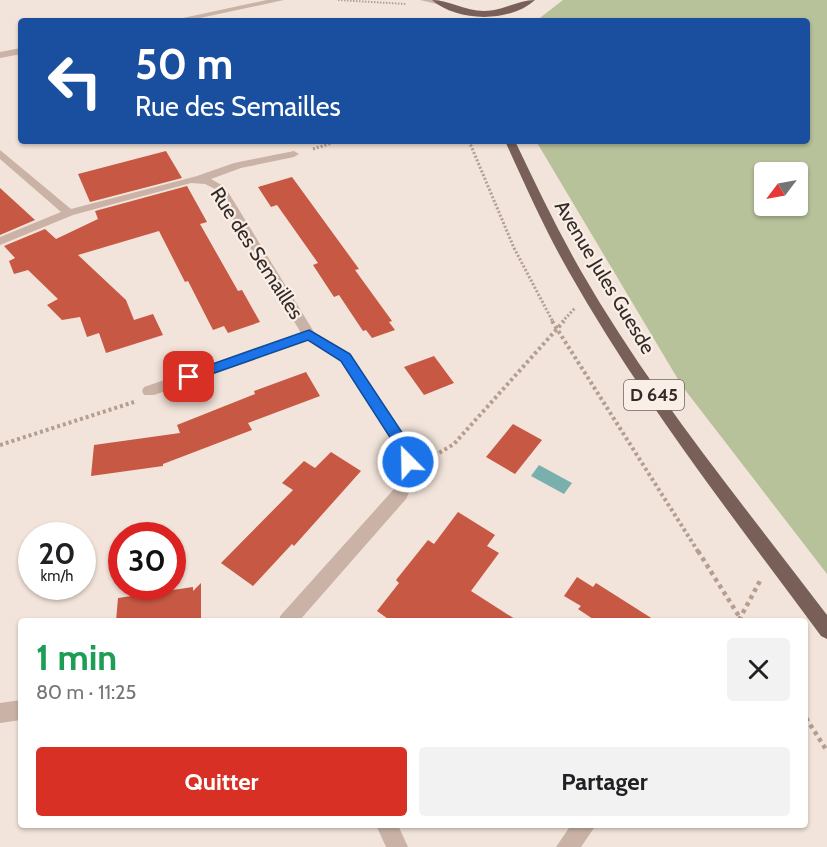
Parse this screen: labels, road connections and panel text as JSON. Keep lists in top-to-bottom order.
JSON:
{
  "streets": {
    "main road": ["Avenue Jules Guesde", "D 645"],
    "street": ["Rue des Semailles"]
  },
  "north": "bottom left",
  "page": {
    "turn": ["50 m", "Rue des Semailles"],
    "speed": "20 km/h",
    "limit": "30",
    "heading": ["1 min", "80 m · 11:25"],
    "buttons": ["Quitter", "Partager"]
  }
}
